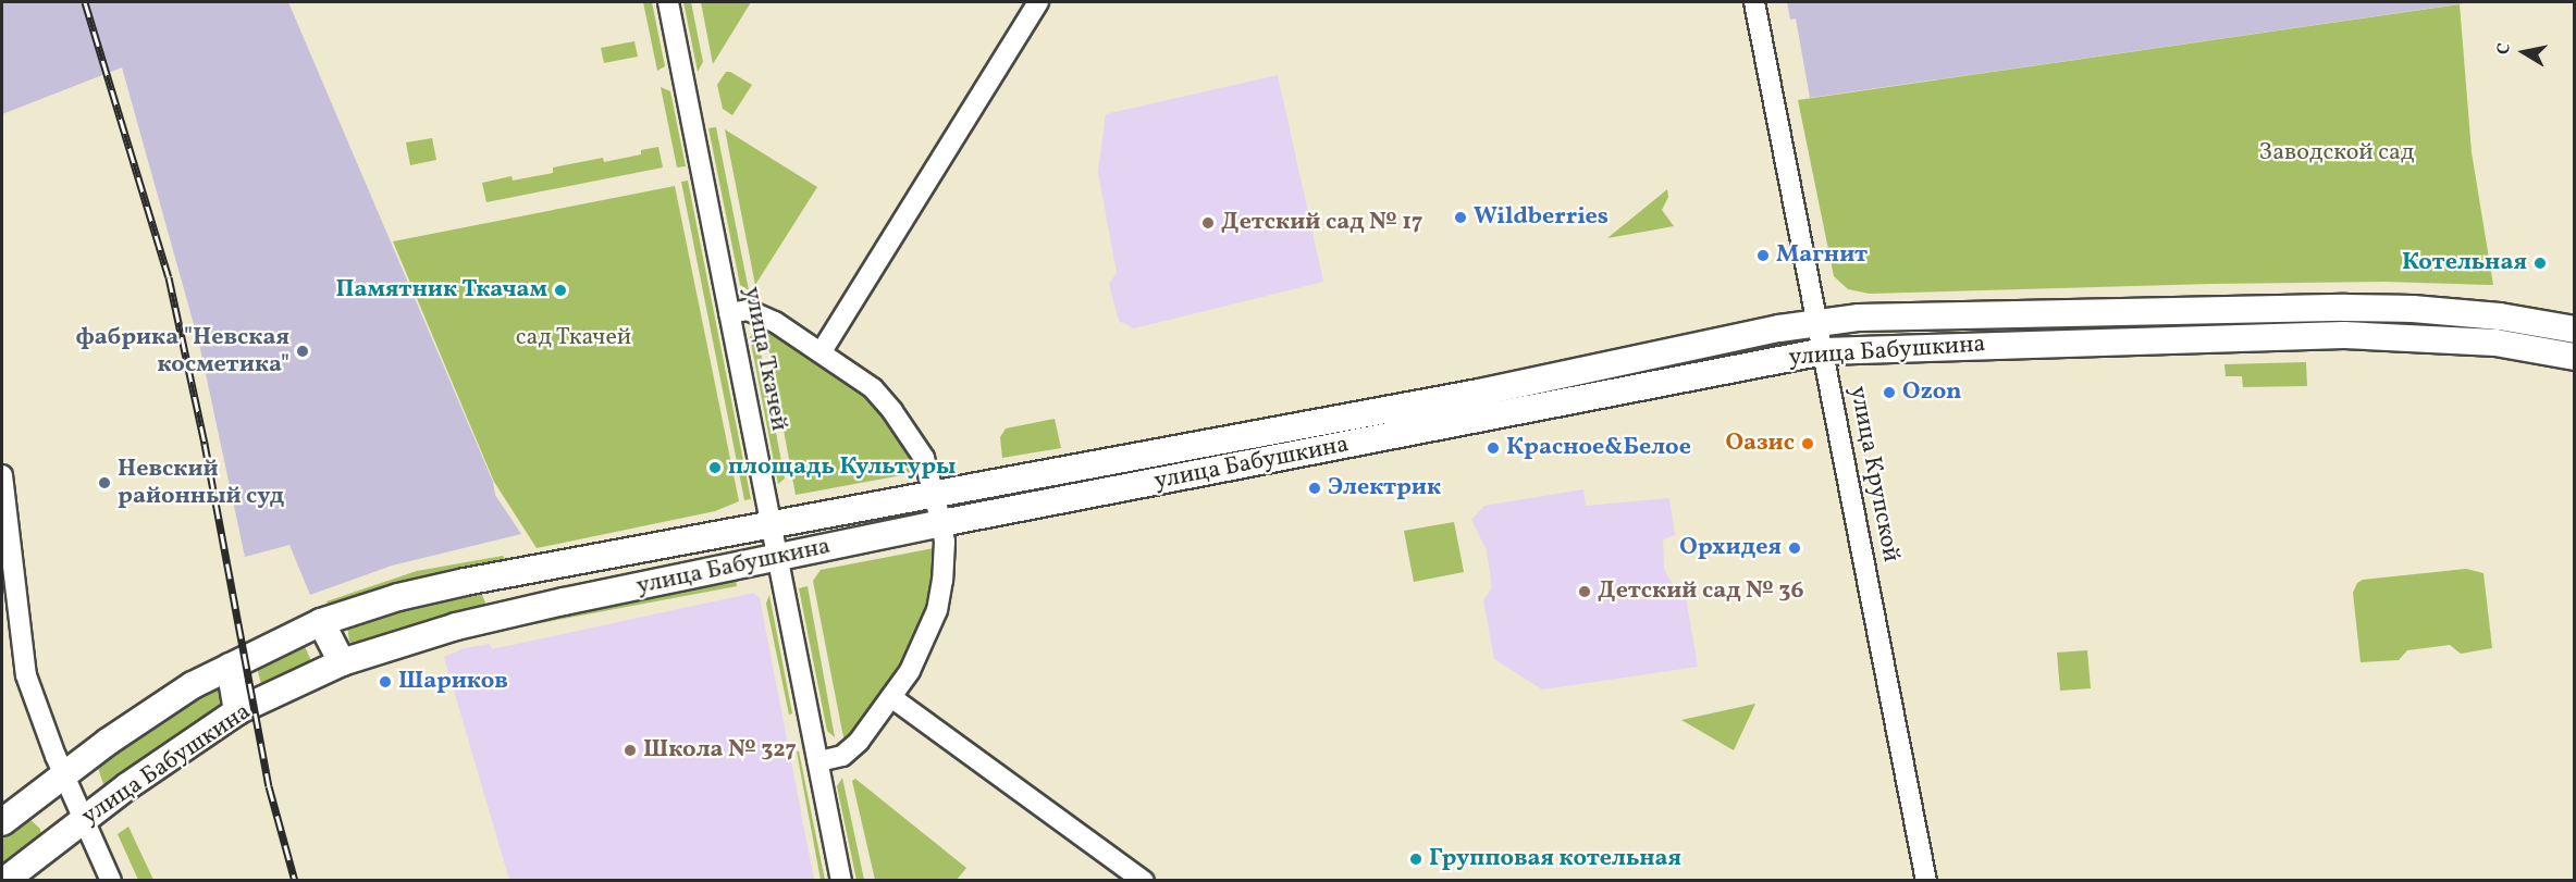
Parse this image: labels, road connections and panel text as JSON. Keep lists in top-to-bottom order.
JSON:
{
  "streets": {
    "street": ["улица Бабушкина", "улица Ткачей", "улица Крупской"]
  },
  "crossings": [
    ["улица Бабушкина", "улица Ткачей"],
    ["улица Бабушкина", "улица Крупской"]
  ],
  "parks": ["Заводской сад", "сад Ткачей"],
  "places": [
    "Wildberries",
    "Детский сад № 17",
    "Магнит",
    "Котельная",
    "Памятник Ткачам",
    "фабрика \"Невская косметика\"",
    "Ozon",
    "Оазис",
    "Красное&Белое",
    "площадь Культуры",
    "Невский районный суд",
    "Электрик",
    "Орхидея",
    "Детский сад № 36",
    "Шариков",
    "Школа № 327",
    "Групповая котельная"
  ],
  "north": "left"
}
